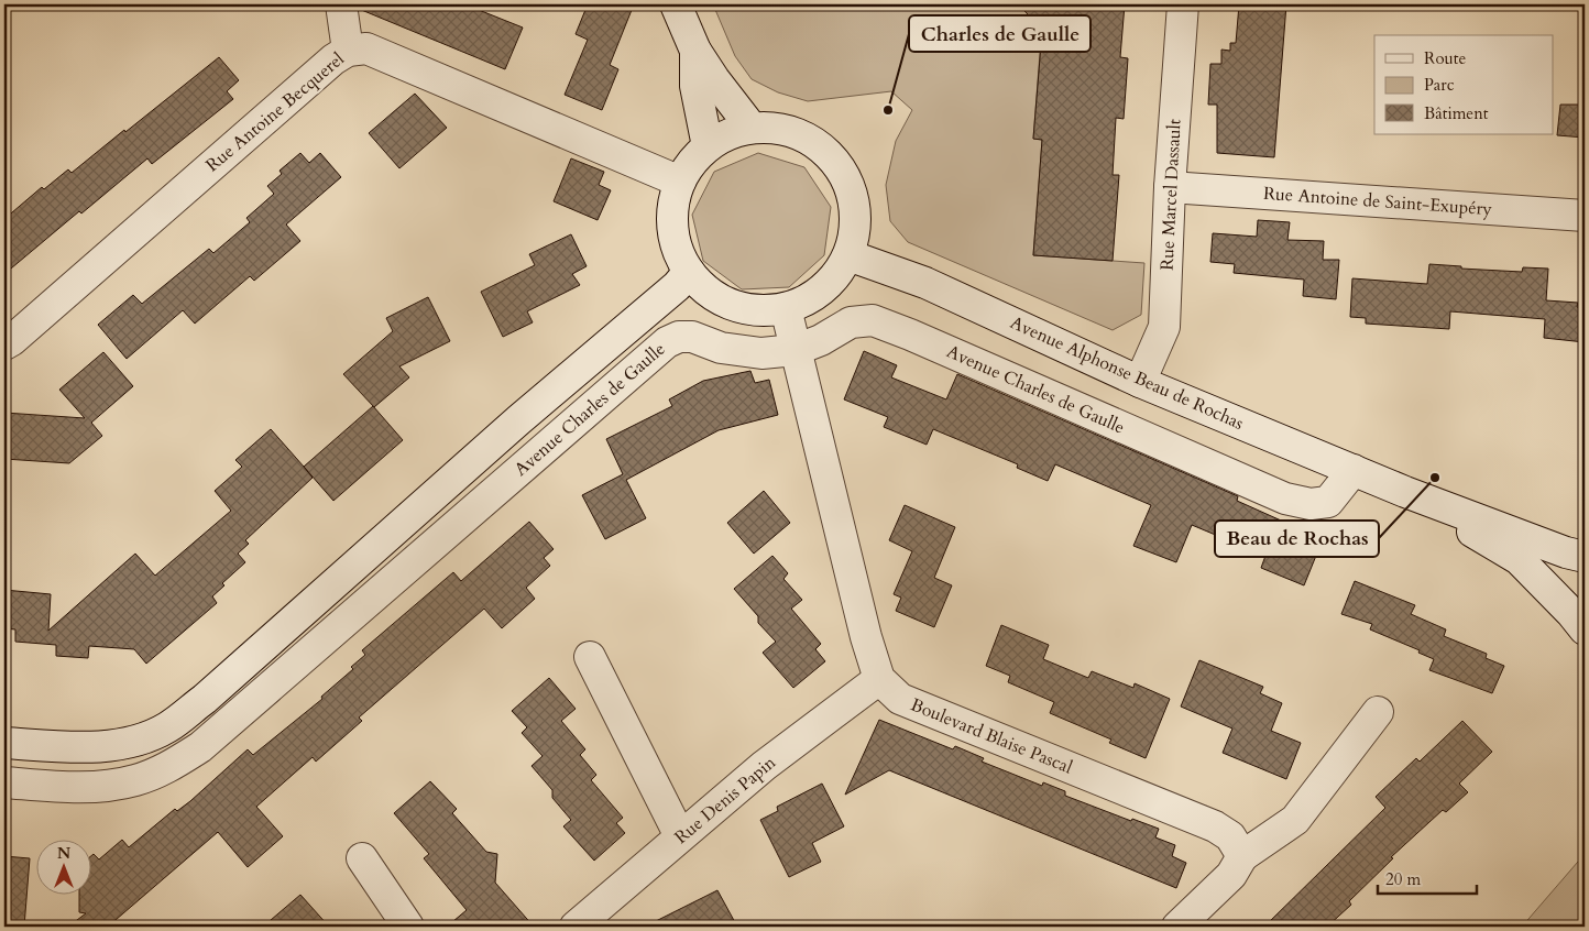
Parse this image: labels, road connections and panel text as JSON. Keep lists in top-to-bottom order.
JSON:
{
  "streets": {
    "street": [
      "Rue Antoine Becquerel",
      "Rue Marcel Dassault",
      "Rue Antoine de Saint-Exupéry",
      "Avenue Alphonse Beau de Rochas",
      "Avenue Charles de Gaulle",
      "Boulevard Blaise Pascal",
      "Rue Denis Papin"
    ]
  },
  "crossings": [
    ["Rue Antoine Becquerel", "Avenue Alphonse Beau de Rochas"],
    ["Rue Antoine Becquerel", "Avenue Charles de Gaulle"],
    ["Rue Antoine Becquerel", "Boulevard Blaise Pascal"],
    ["Rue Marcel Dassault", "Rue Antoine de Saint-Exupéry"],
    ["Rue Marcel Dassault", "Avenue Alphonse Beau de Rochas"],
    ["Avenue Alphonse Beau de Rochas", "Avenue Charles de Gaulle"],
    ["Avenue Alphonse Beau de Rochas", "Boulevard Blaise Pascal"],
    ["Avenue Charles de Gaulle", "Boulevard Blaise Pascal"],
    ["Boulevard Blaise Pascal", "Rue Denis Papin"]
  ],
  "places": ["Charles de Gaulle", "Beau de Rochas"],
  "legend": ["Route", "Parc", "Bâtiment"],
  "scale_bar": "20 m",
  "north": "top"
}
